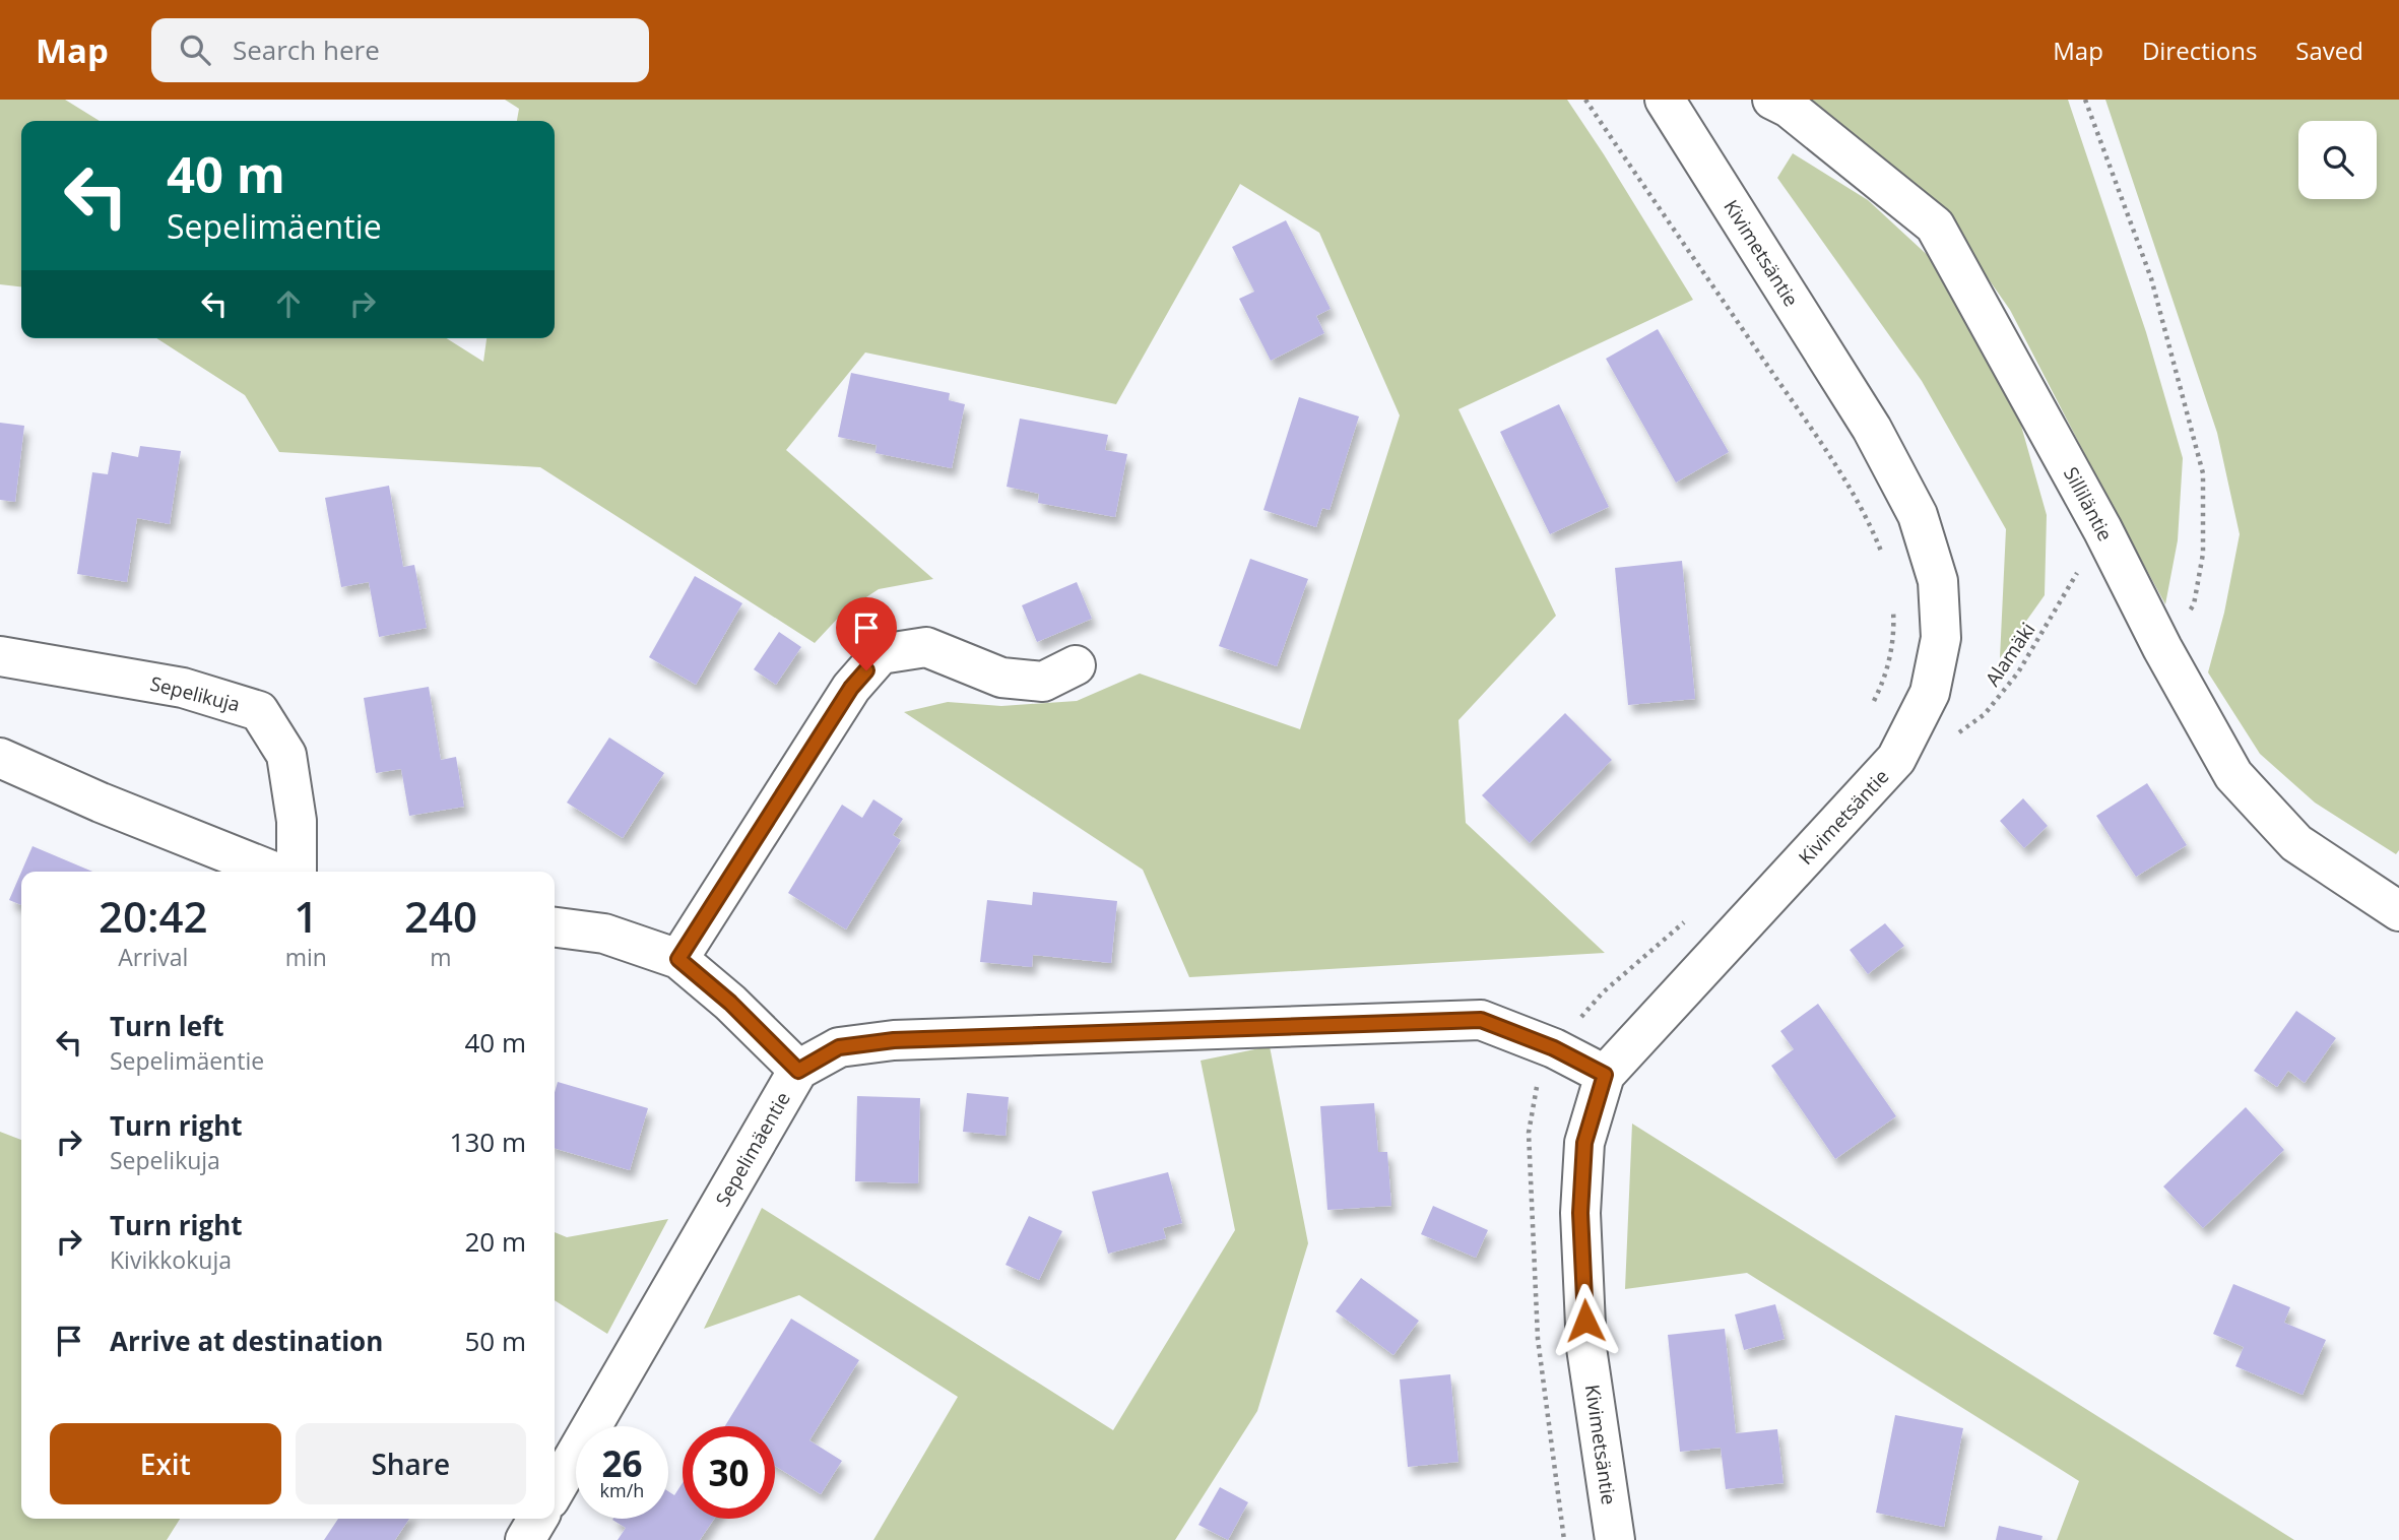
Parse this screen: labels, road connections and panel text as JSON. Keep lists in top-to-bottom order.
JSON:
{
  "streets": {
    "street": [
      "Kivimetsäntie",
      "Silliläntie",
      "Sepelikuja",
      "Sepelimäentie"
    ],
    "path": ["Alamäki"]
  },
  "crossings": [
    ["Kivimetsäntie", "Alamäki"],
    ["Kivimetsäntie", "Sepelimäentie"],
    ["Silliläntie", "Alamäki"]
  ],
  "page": {
    "header": "Map",
    "search": "Search here",
    "nav": ["Map", "Directions", "Saved"],
    "turn": ["40 m", "Sepelimäentie"],
    "eta": [
      "20:42",
      "Arrival",
      "1",
      "min",
      "240",
      "m"
    ],
    "list": [
      {
        "name": "Turn left",
        "note": "Sepelimäentie",
        "value": "40 m"
      },
      {
        "name": "Turn right",
        "note": "Sepelikuja",
        "value": "130 m"
      },
      {
        "name": "Turn right",
        "note": "Kivikkokuja",
        "value": "20 m"
      },
      {
        "name": "Arrive at destination",
        "value": "50 m"
      }
    ],
    "buttons": ["Exit", "Share"],
    "speed": "26 km/h",
    "limit": "30"
  }
}
